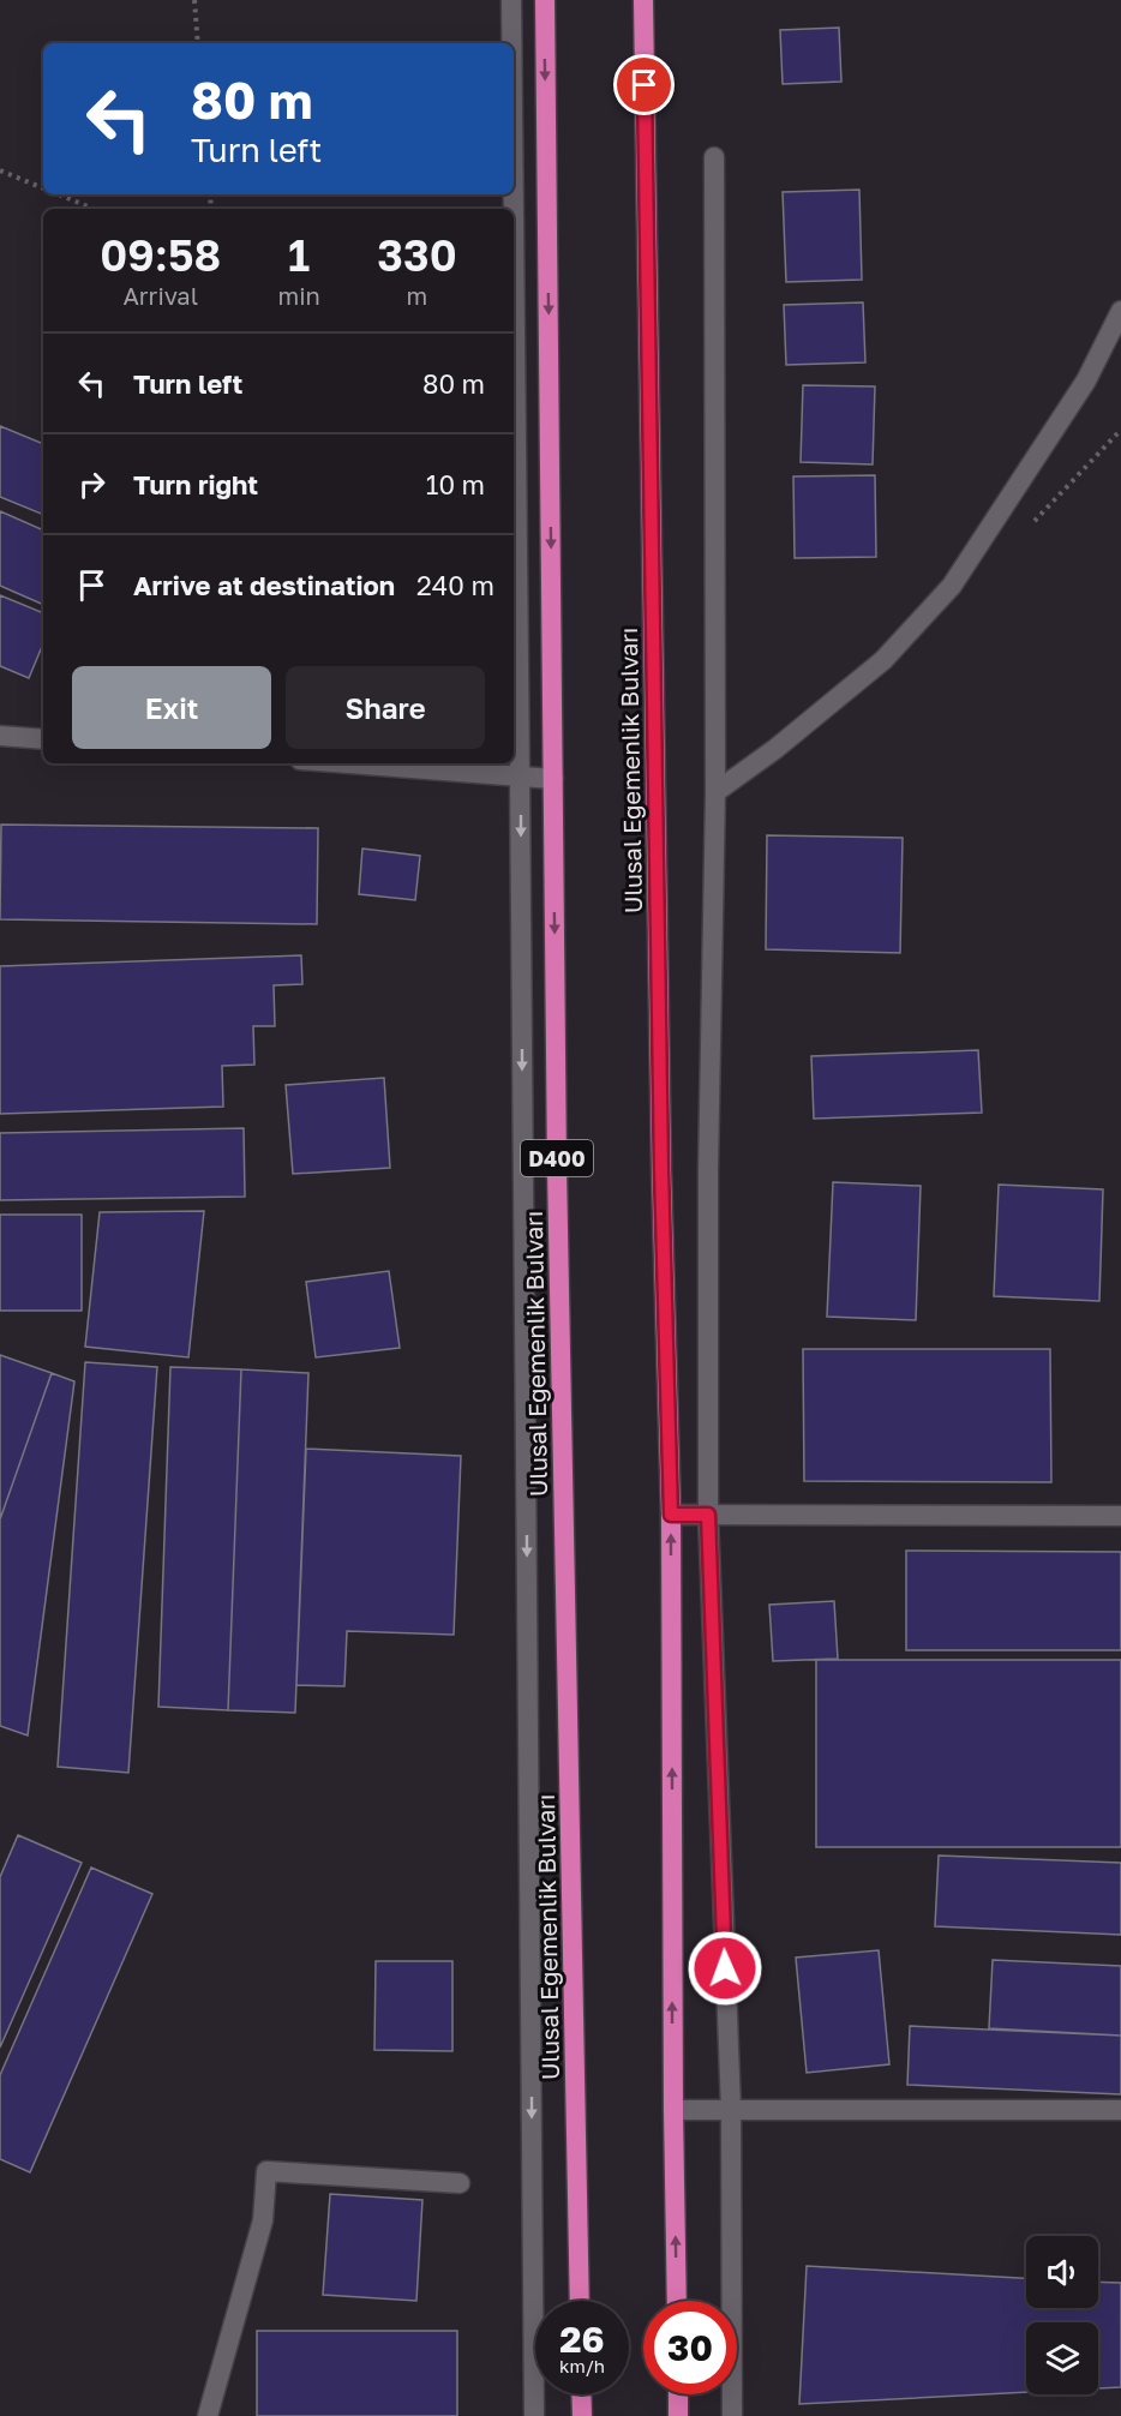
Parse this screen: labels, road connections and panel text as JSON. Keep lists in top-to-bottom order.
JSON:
{
  "streets": {
    "highway": ["Ulusal Egemenlik Bulvarı", "D400"]
  },
  "page": {
    "turn": ["80 m", "Turn left"],
    "eta": [
      "09:58",
      "Arrival",
      "1",
      "min",
      "330",
      "m"
    ],
    "list": [
      {
        "name": "Turn left",
        "value": "80 m"
      },
      {
        "name": "Turn right",
        "value": "10 m"
      },
      {
        "name": "Arrive at destination",
        "value": "240 m"
      }
    ],
    "buttons": ["Exit", "Share"],
    "speed": "26 km/h",
    "limit": "30"
  }
}
